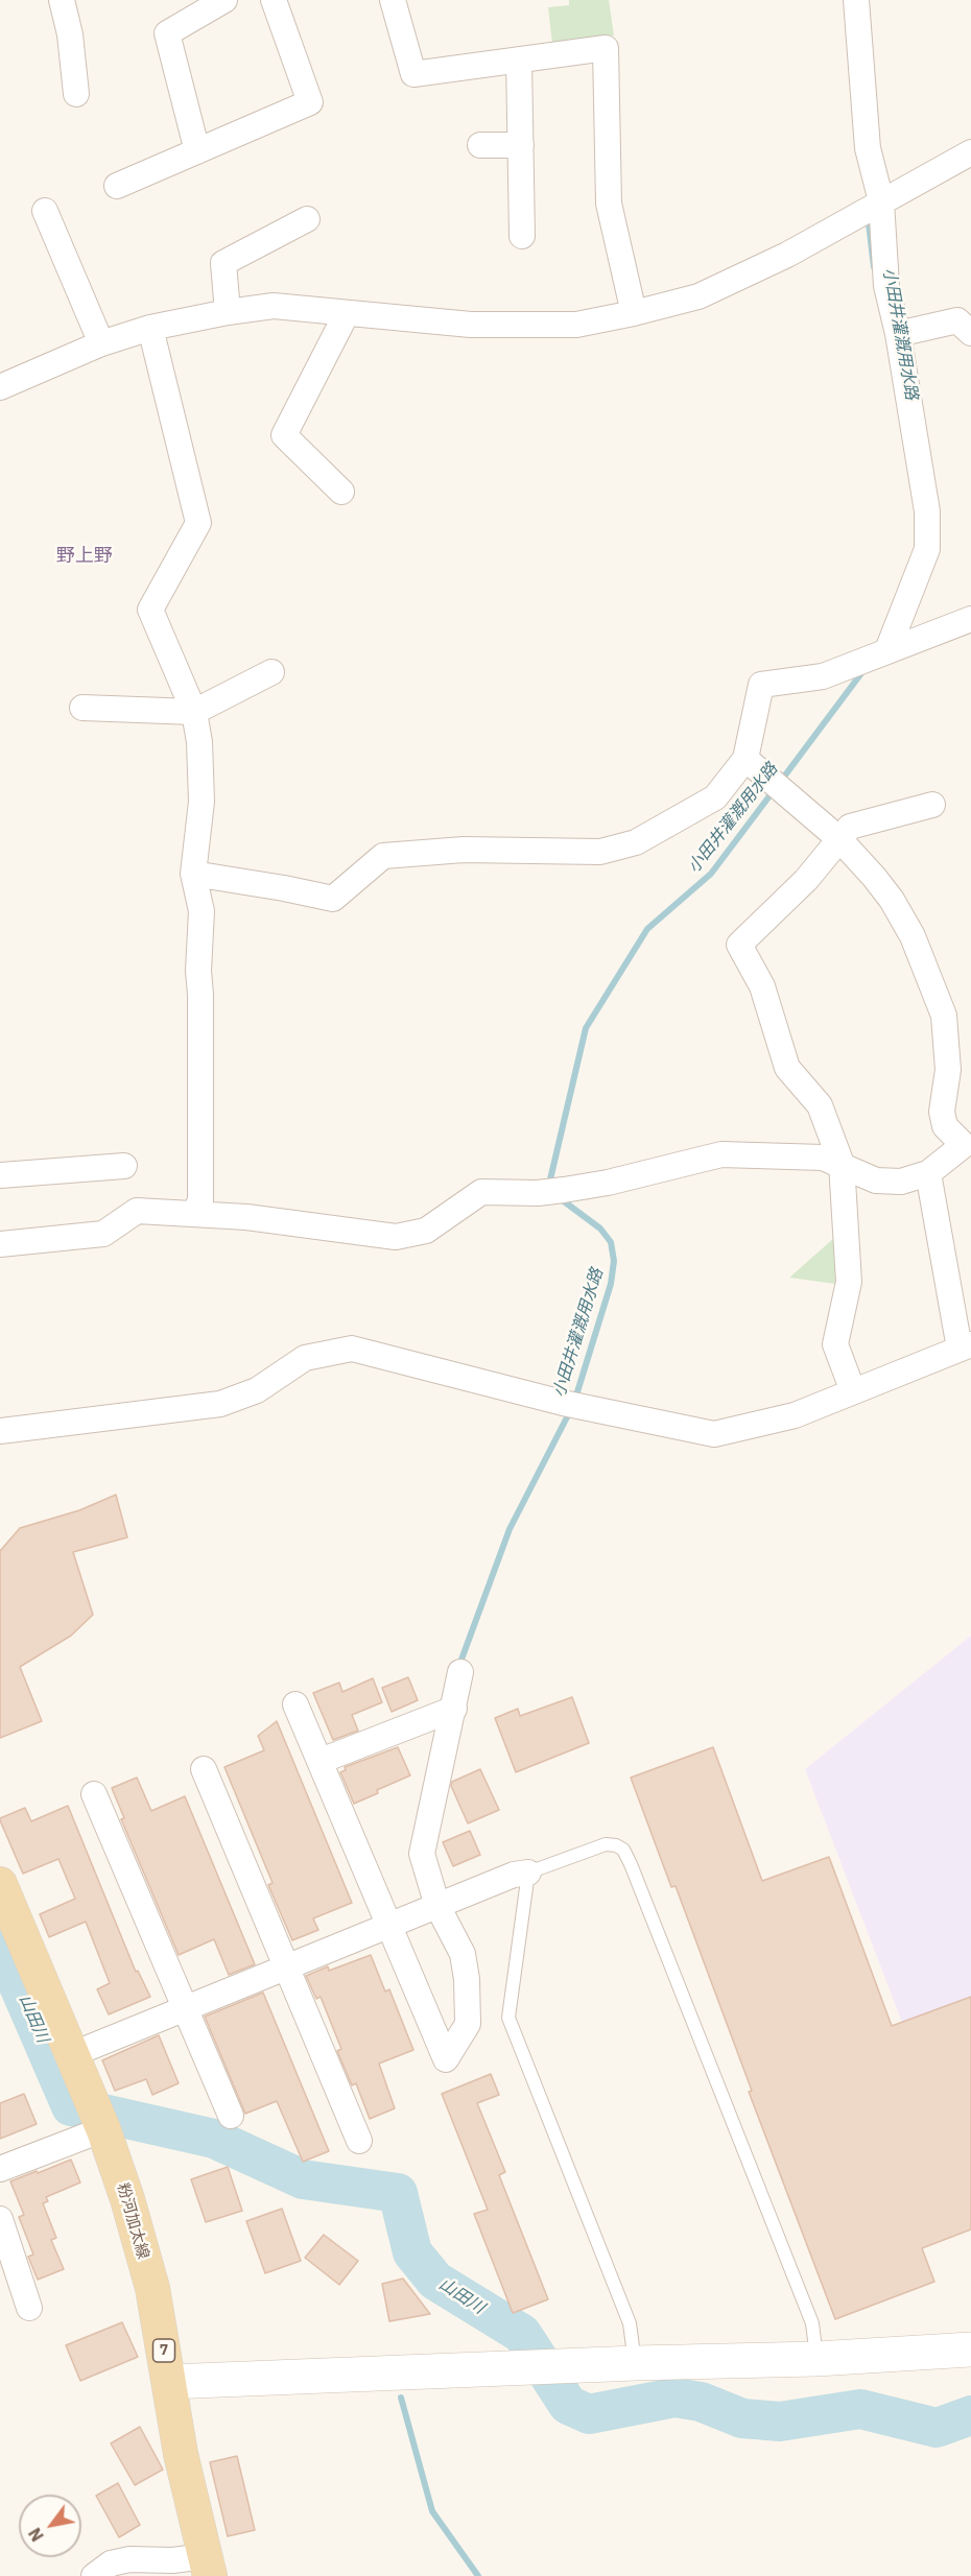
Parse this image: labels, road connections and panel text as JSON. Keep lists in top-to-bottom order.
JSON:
{
  "streets": {
    "main road": ["粉河加太線", "7"]
  },
  "districts": ["野上野"],
  "water": ["小田井灌漑用水路", "山田川"],
  "north": "bottom left"
}
